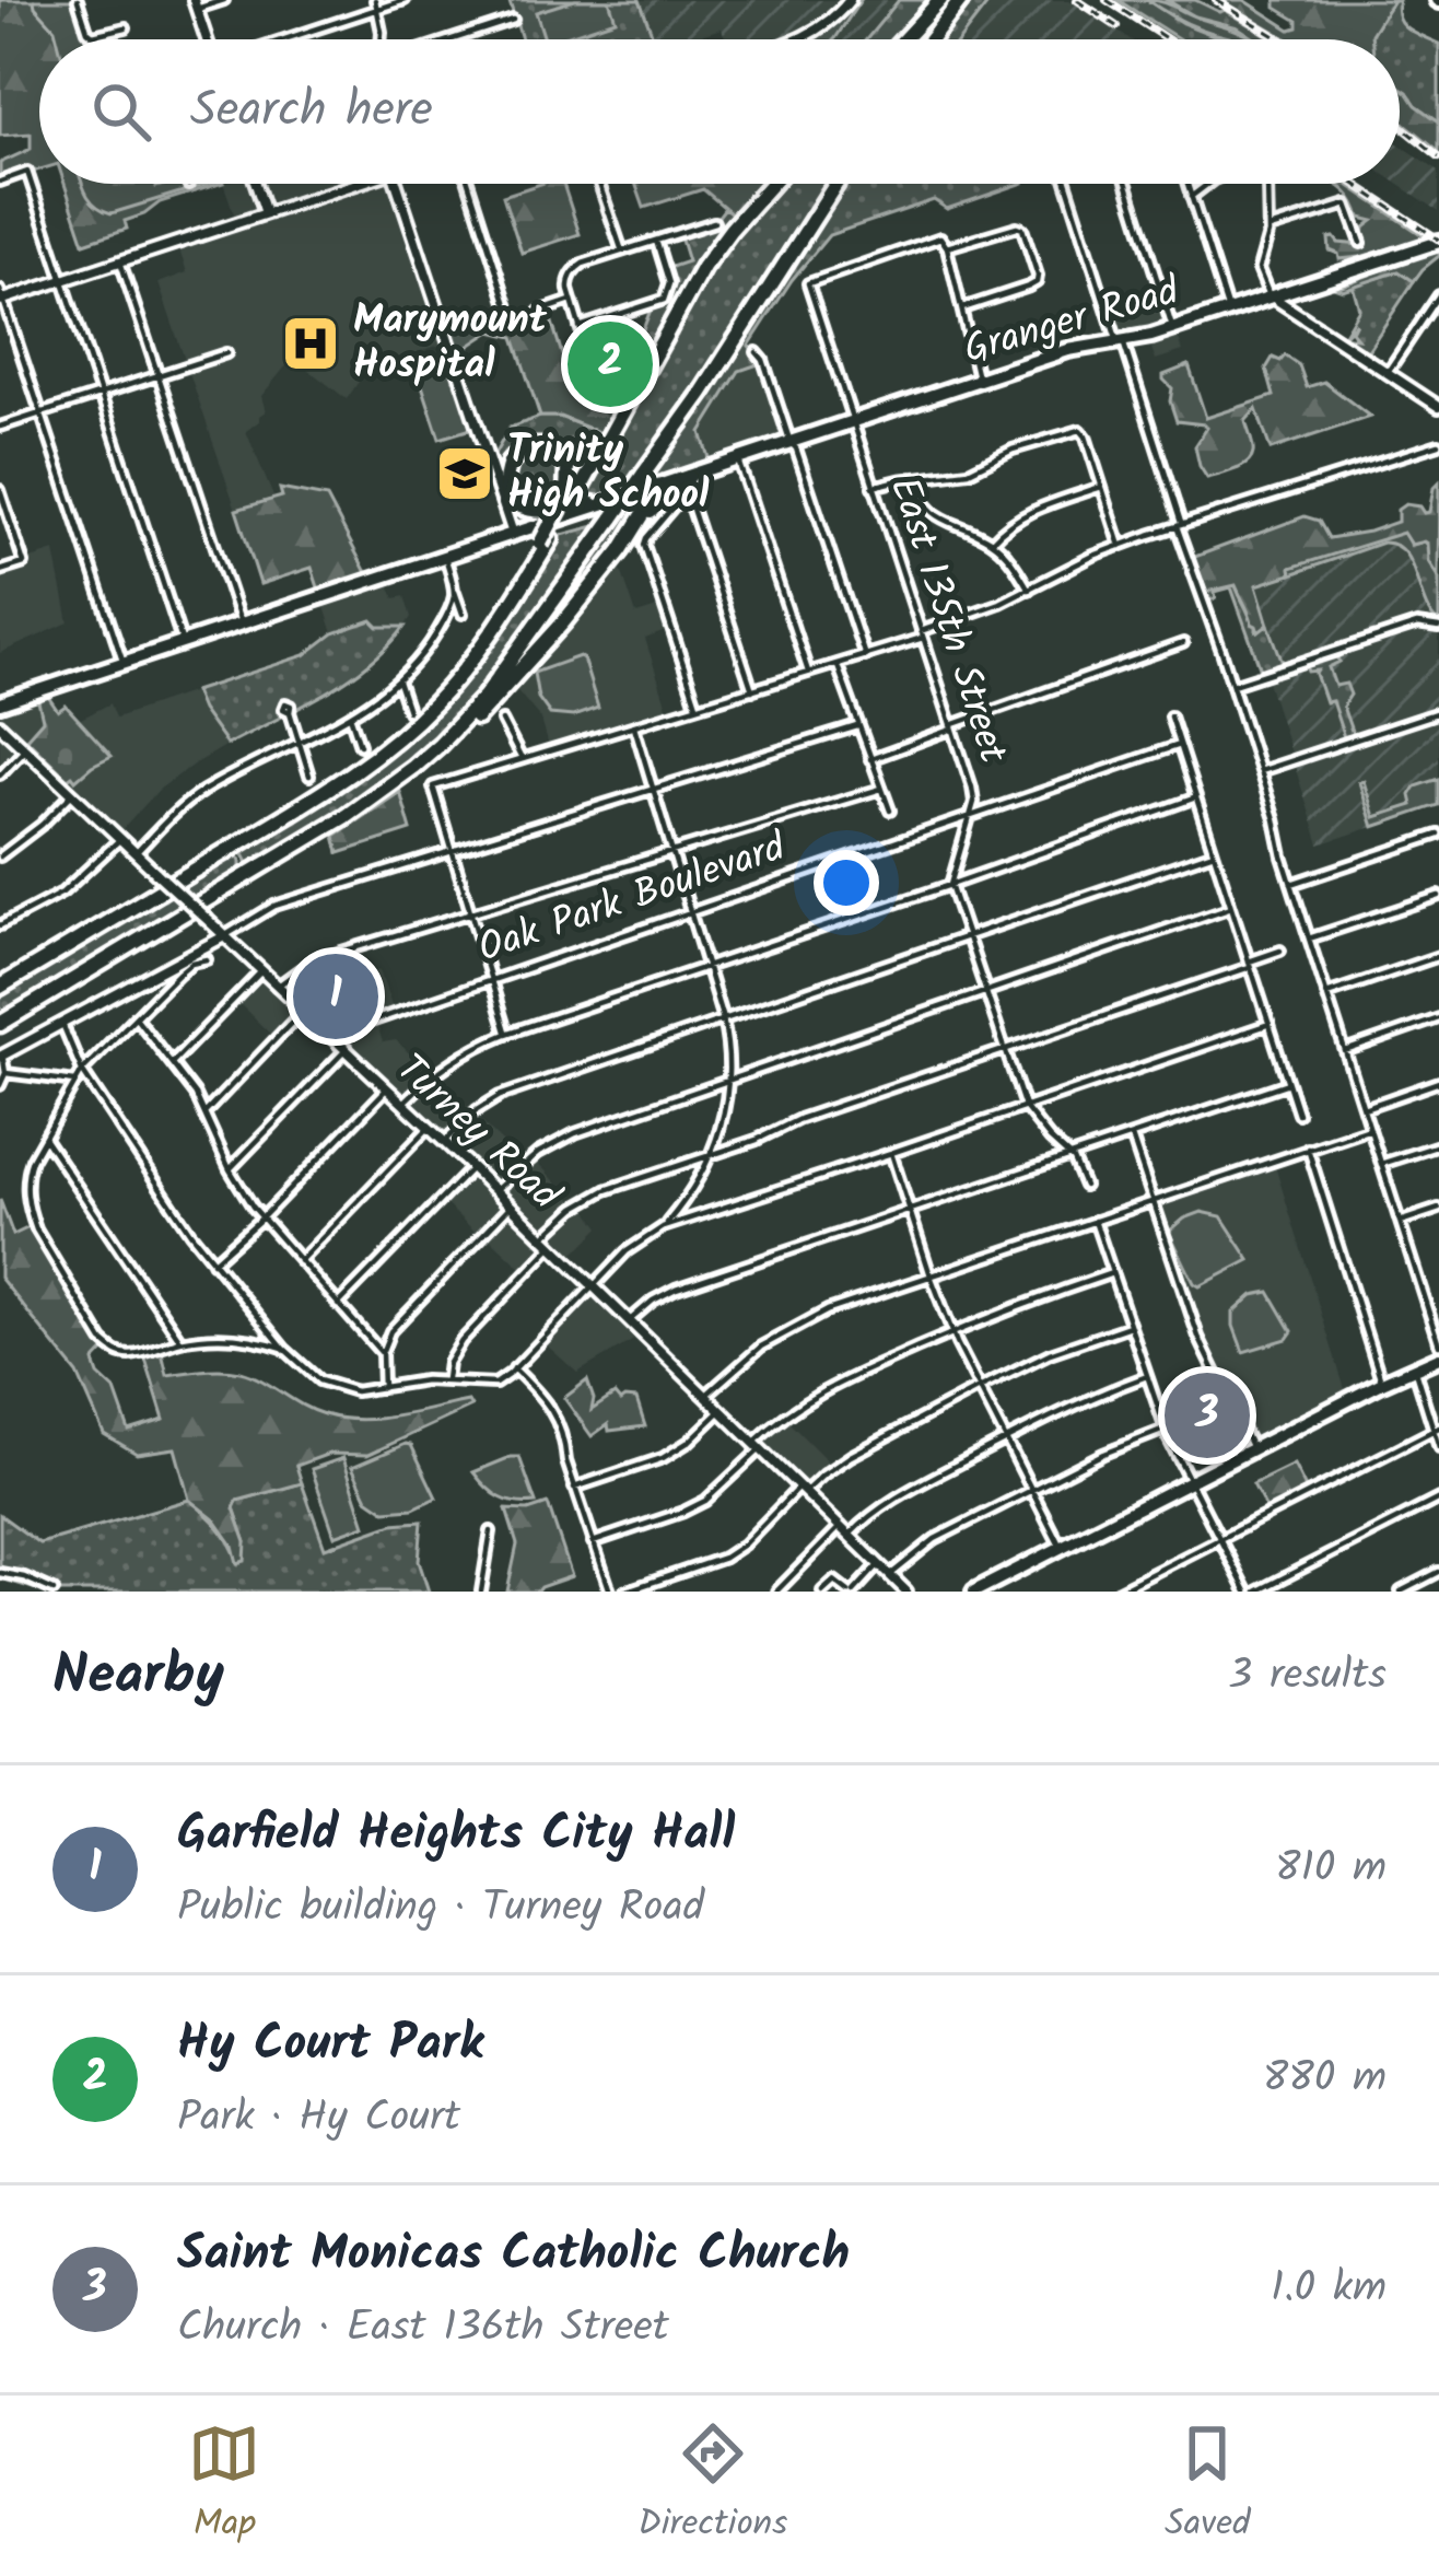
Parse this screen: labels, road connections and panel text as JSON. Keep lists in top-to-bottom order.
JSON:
{
  "streets": {
    "main road": ["Granger Road"],
    "street": ["East 135th Street", "Oak Park Boulevard", "Turney Road"]
  },
  "crossings": [
    ["Granger Road", "East 135th Street"],
    ["East 135th Street", "Oak Park Boulevard"],
    ["Oak Park Boulevard", "Turney Road"]
  ],
  "places": {
    "hospital": ["Marymount Hospital"],
    "school or university": ["Trinity High School"]
  },
  "page": {
    "search": "Search here",
    "pins": ["2", "1", "3"],
    "heading": ["Nearby", "3 results"],
    "list": [
      {
        "mark": "1",
        "name": "Garfield Heights City Hall",
        "note": "Public building · Turney Road",
        "value": "810 m"
      },
      {
        "mark": "2",
        "name": "Hy Court Park",
        "note": "Park · Hy Court",
        "value": "880 m"
      },
      {
        "mark": "3",
        "name": "Saint Monicas Catholic Church",
        "note": "Church · East 136th Street",
        "value": "1.0 km"
      }
    ],
    "nav": ["Map", "Directions", "Saved"]
  }
}
